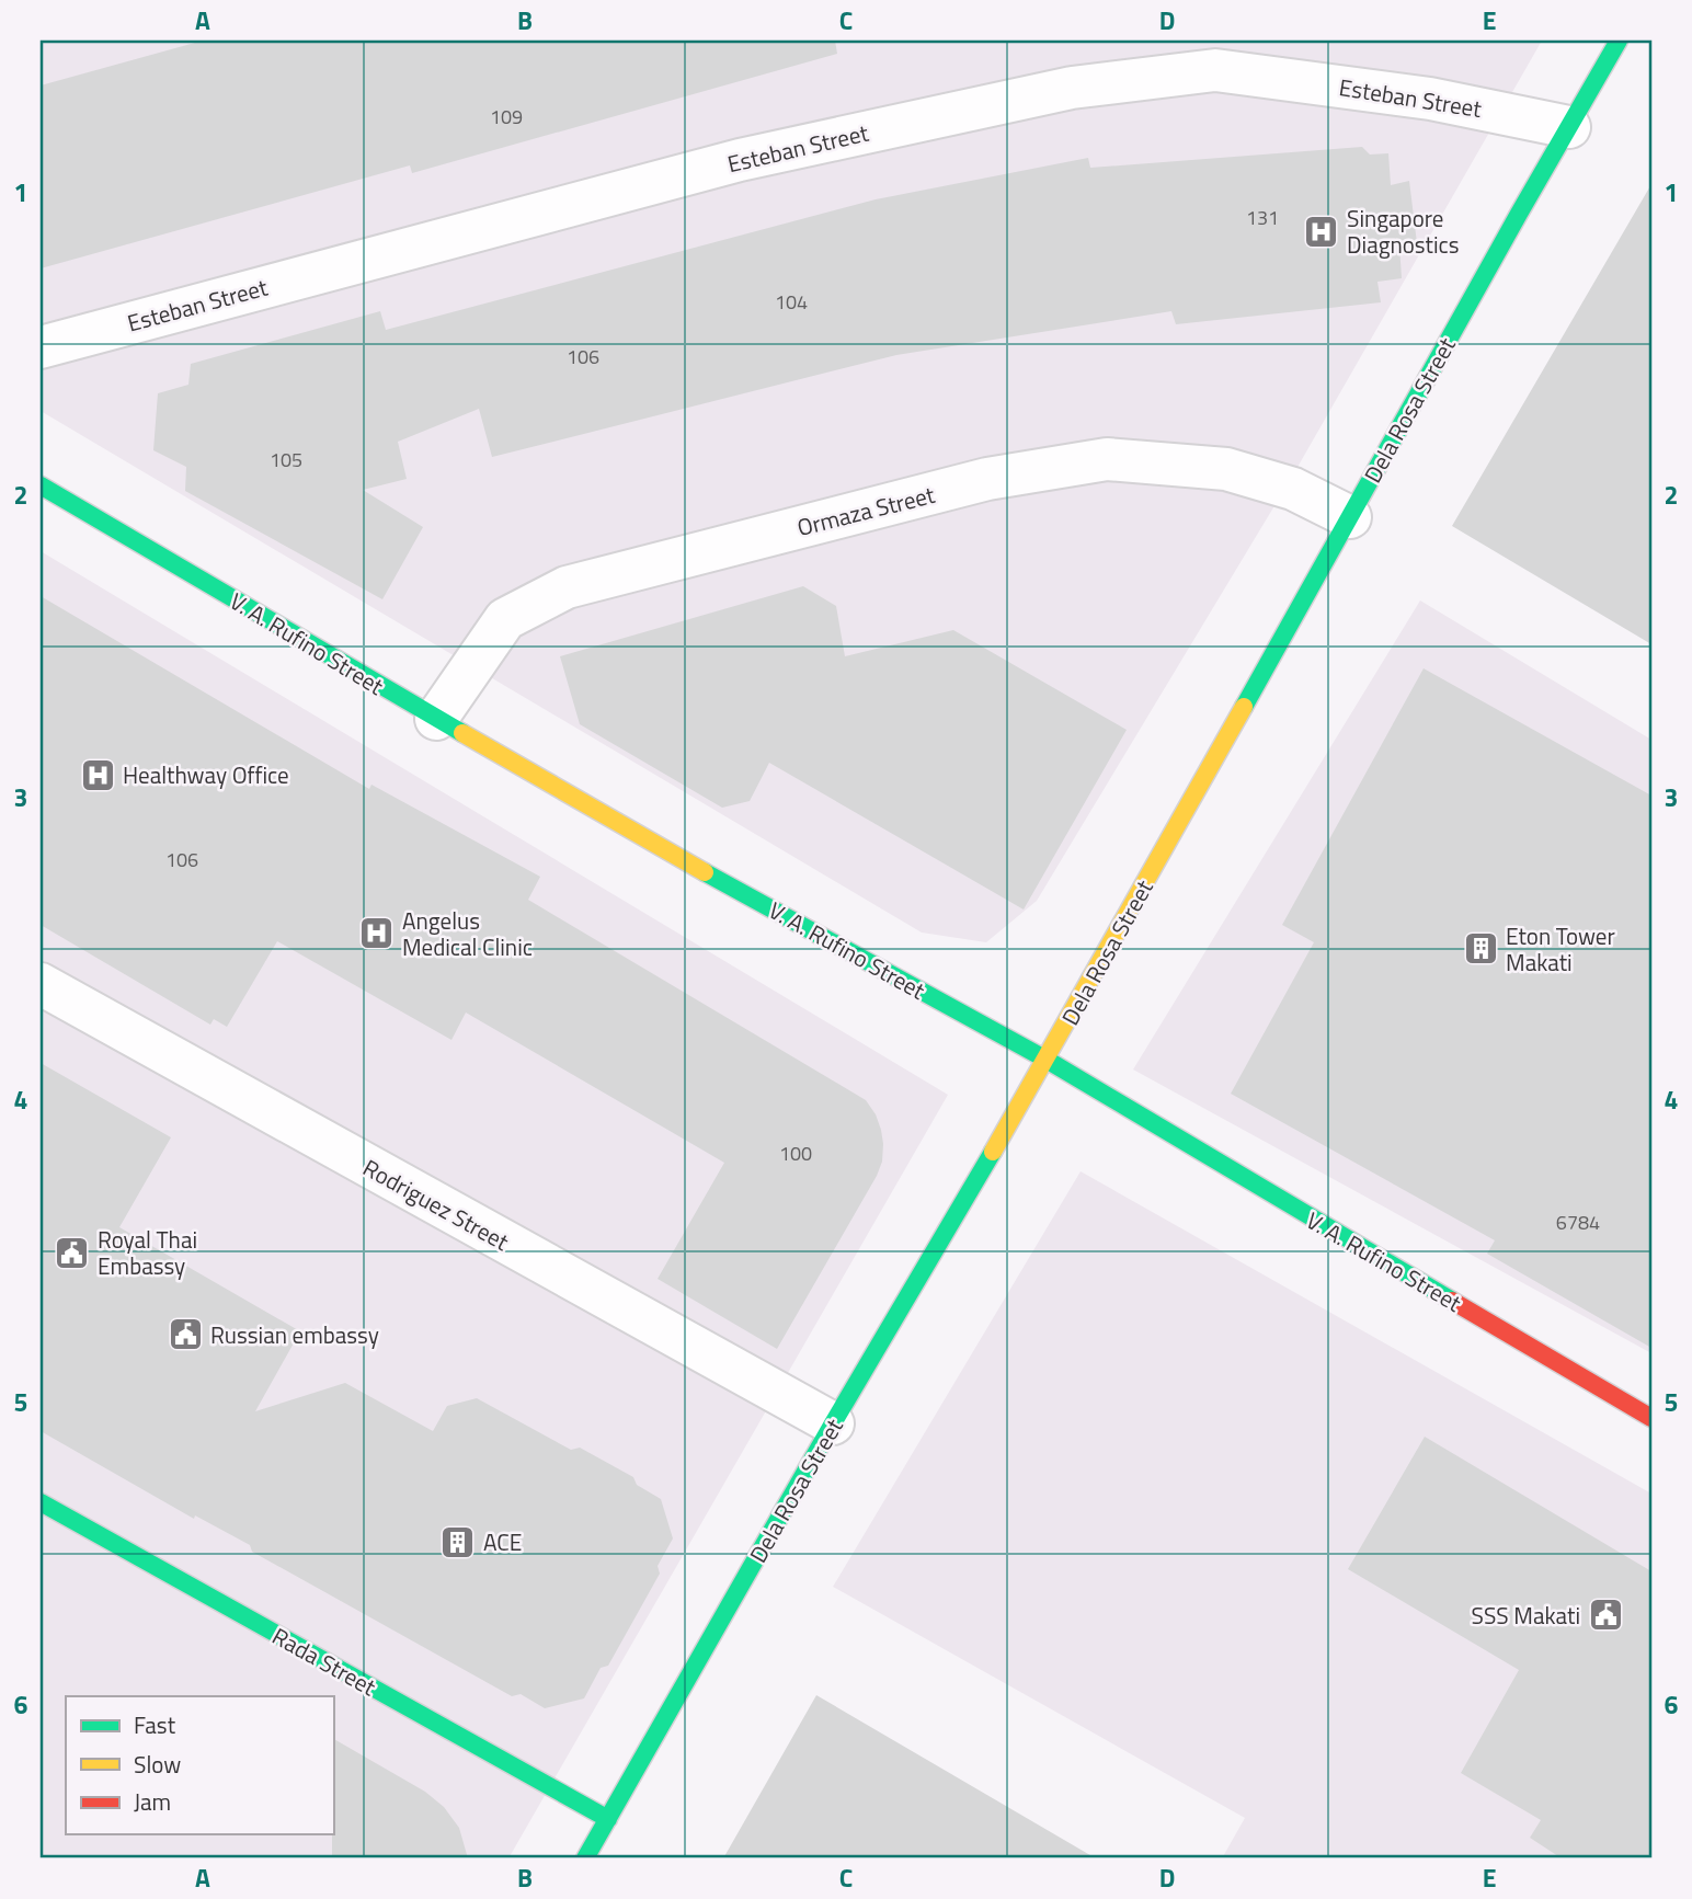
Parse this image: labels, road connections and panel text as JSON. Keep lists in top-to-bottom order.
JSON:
{
  "streets": {
    "street": [
      "Esteban Street",
      "Dela Rosa Street",
      "Ormaza Street",
      "V. A. Rufino Street",
      "Rodriguez Street",
      "Rada Street"
    ]
  },
  "crossings": [
    ["Esteban Street", "Dela Rosa Street"],
    ["Dela Rosa Street", "Ormaza Street"],
    ["Dela Rosa Street", "V. A. Rufino Street"],
    ["Dela Rosa Street", "Rodriguez Street"],
    ["Dela Rosa Street", "Rada Street"],
    ["Ormaza Street", "V. A. Rufino Street"]
  ],
  "places": {
    "hospital": ["Singapore Diagnostics", "Healthway Office", "Angelus Medical Clinic"],
    "building": ["Eton Tower Makati", "ACE"],
    "public building": ["Royal Thai Embassy", "Russian embassy", "SSS Makati"]
  },
  "house_numbers": [
    "109",
    "131",
    "104",
    "106",
    "105",
    "106",
    "100",
    "6784"
  ],
  "legend": ["Fast", "Slow", "Jam"],
  "grid": {
    "columns": [
      "A",
      "B",
      "C",
      "D",
      "E"
    ],
    "rows": [
      "1",
      "2",
      "3",
      "4",
      "5",
      "6"
    ]
  }
}
